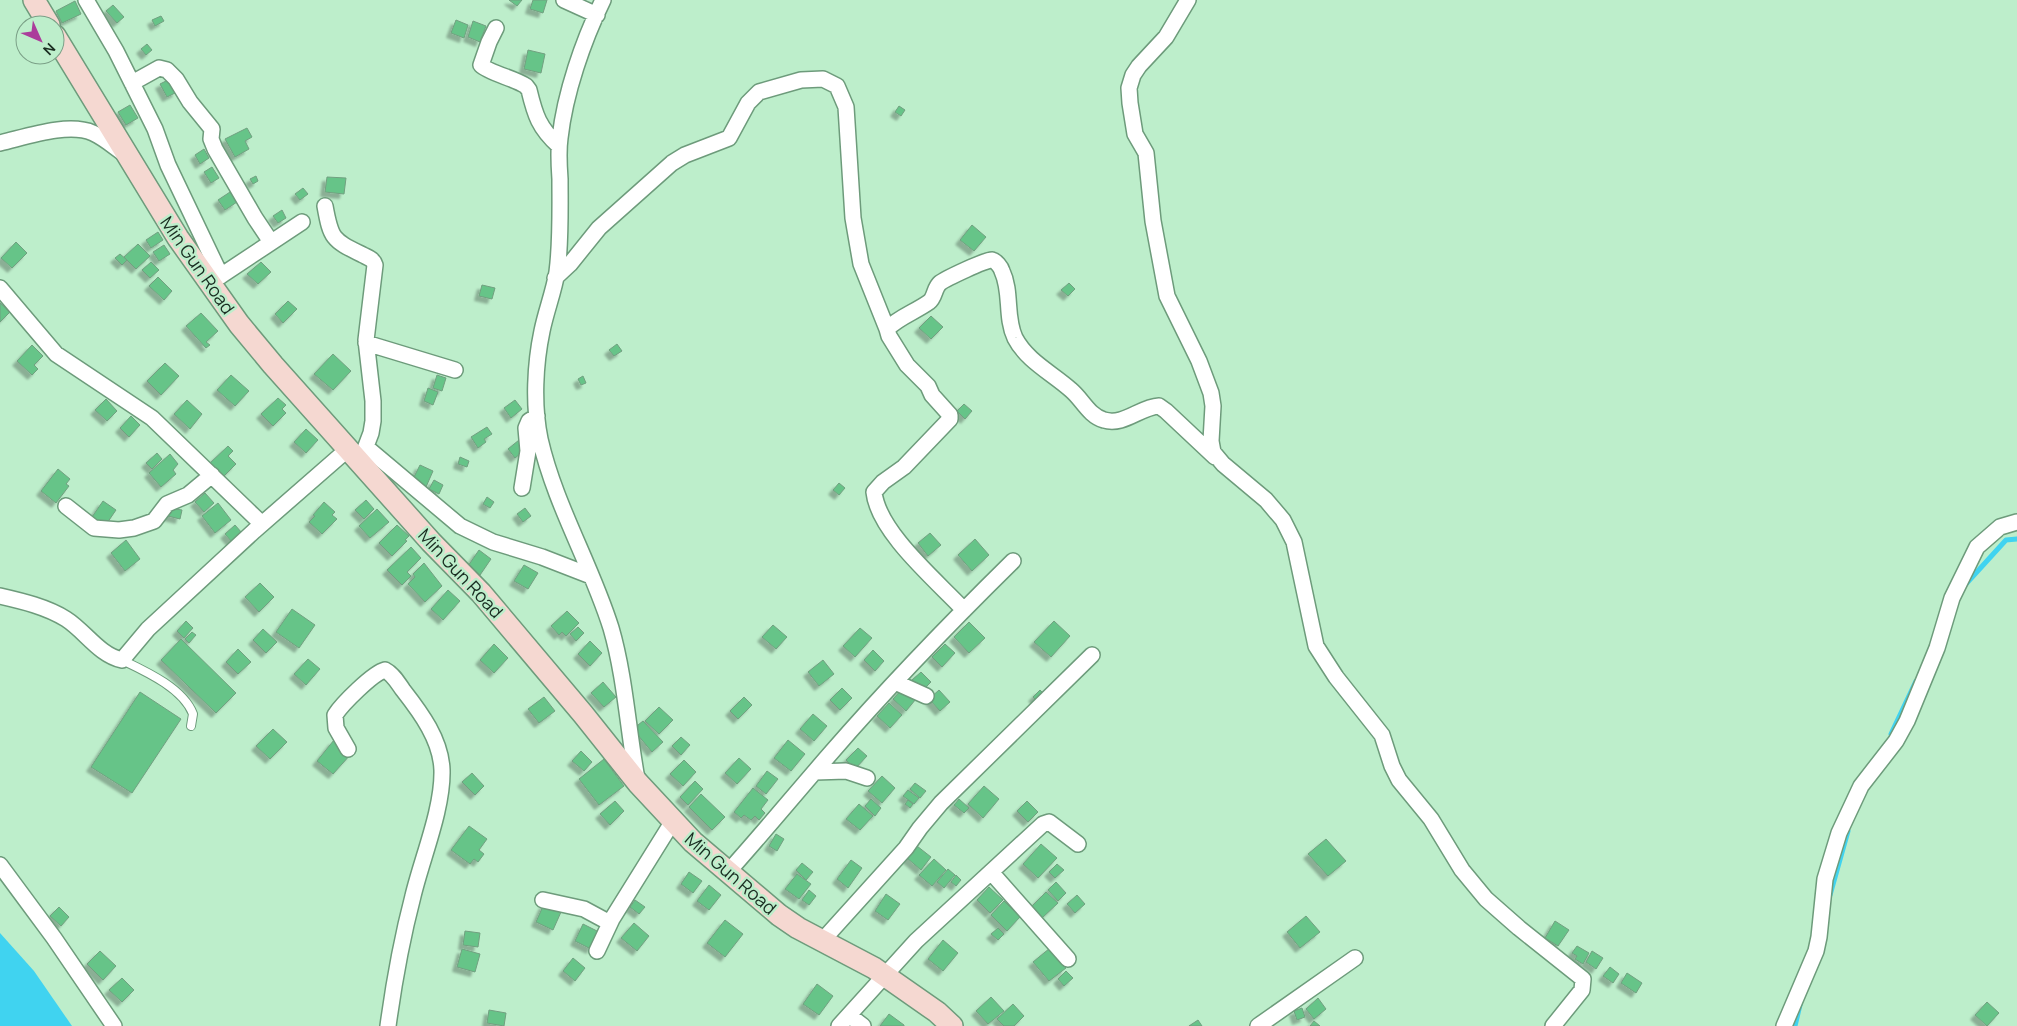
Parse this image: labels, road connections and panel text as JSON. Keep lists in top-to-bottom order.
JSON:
{
  "streets": {
    "street": ["Min Gun Road"]
  },
  "north": "bottom right"
}
